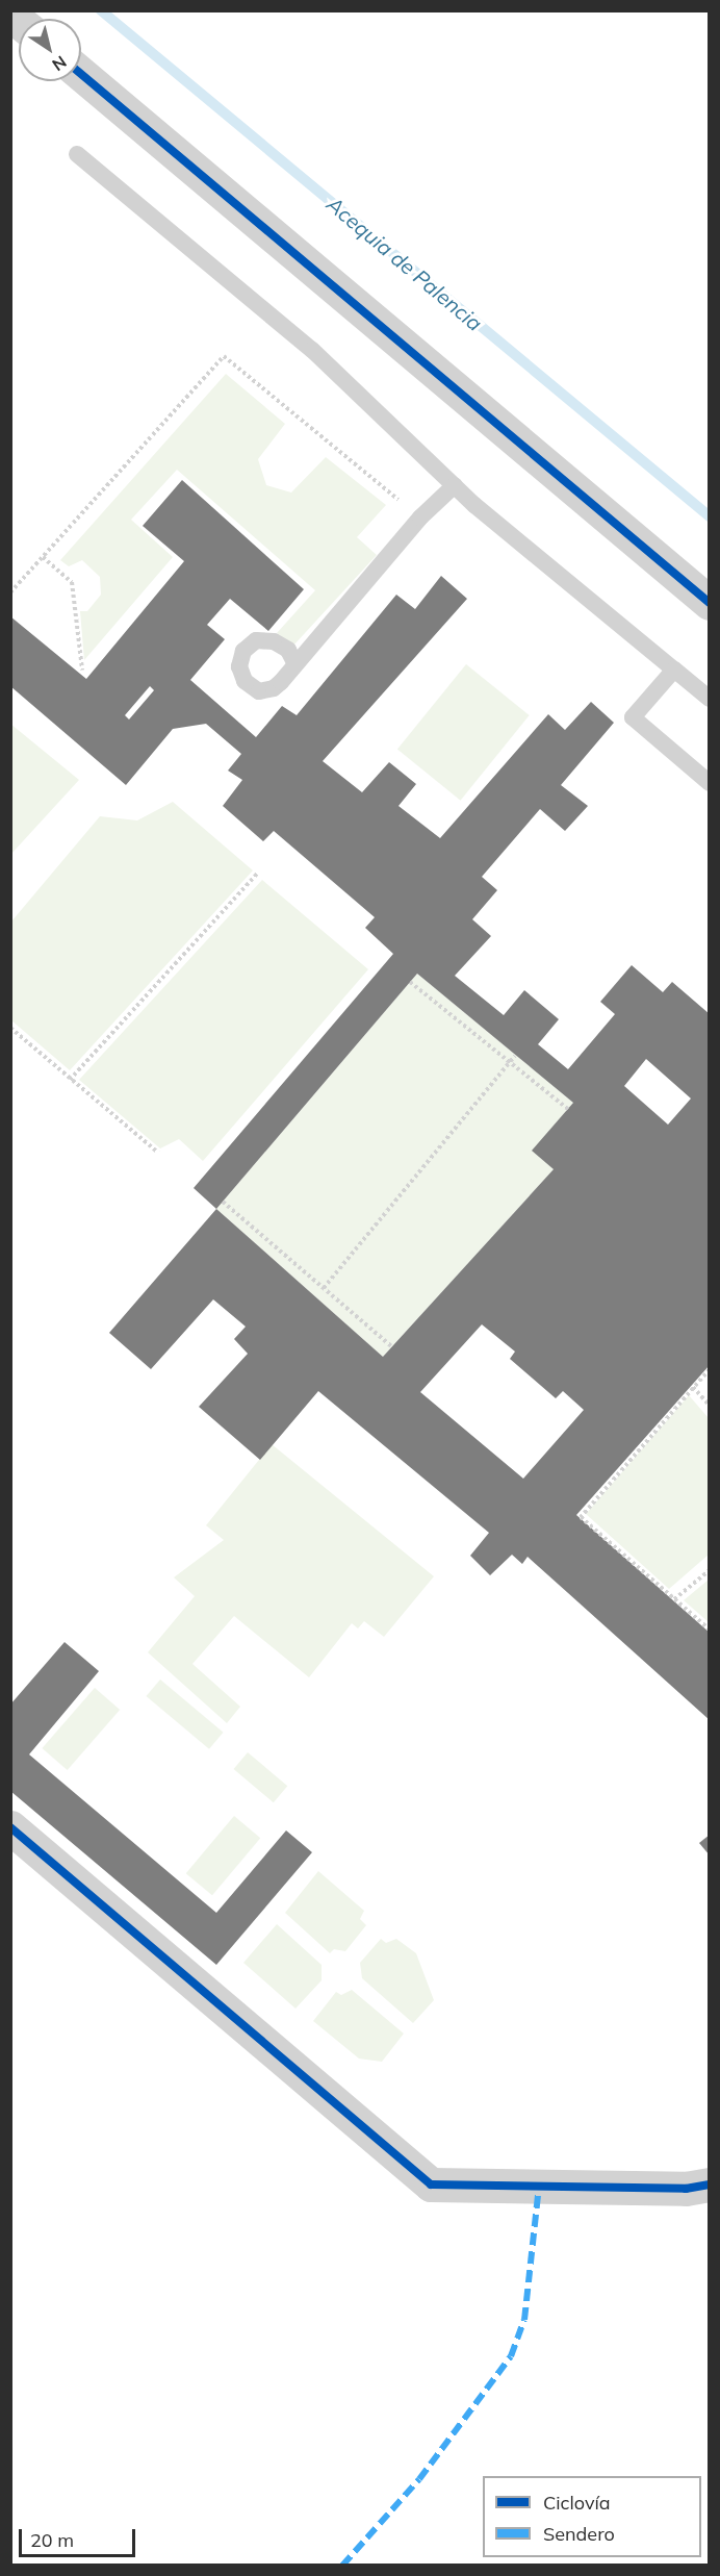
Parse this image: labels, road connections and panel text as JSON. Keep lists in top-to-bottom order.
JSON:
{
  "water": ["Acequia de Palencia"],
  "legend": ["Ciclovía", "Sendero"],
  "scale_bar": "20 m",
  "north": "bottom right"
}
